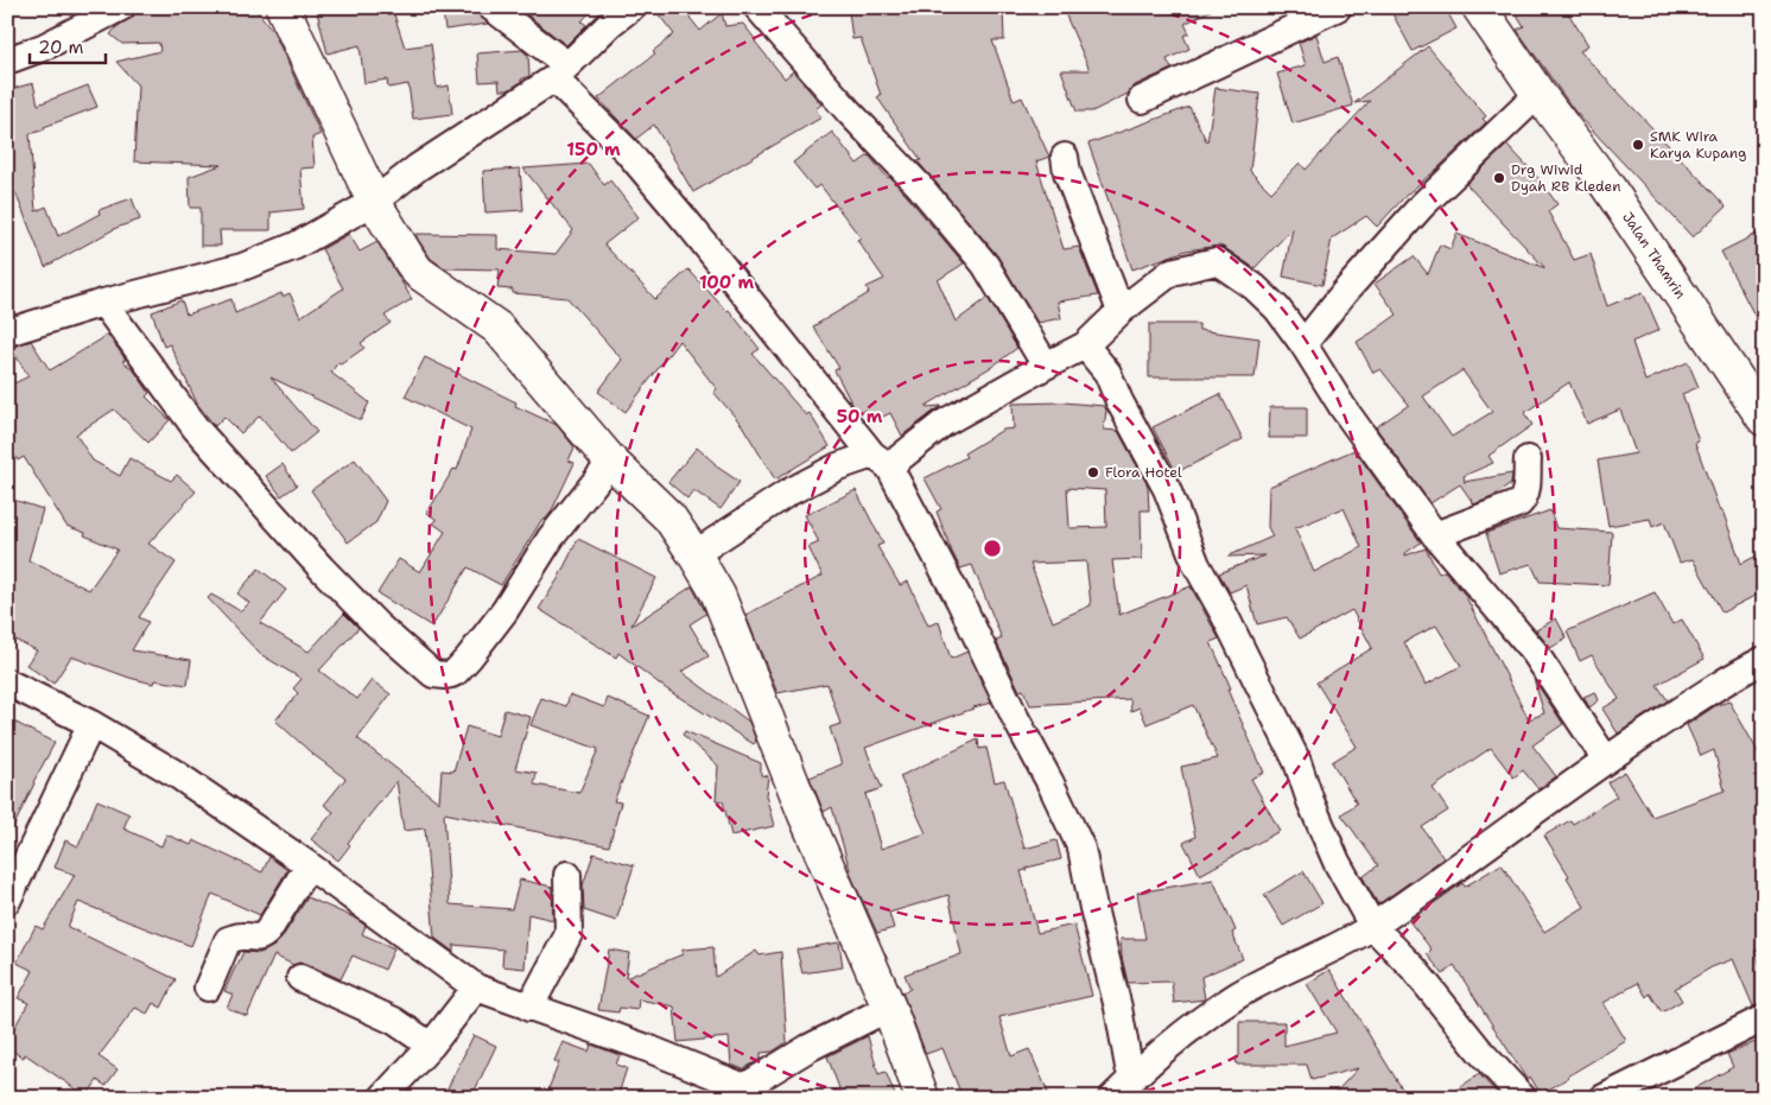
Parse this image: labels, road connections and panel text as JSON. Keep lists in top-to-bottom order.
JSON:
{
  "streets": {
    "street": ["Jalan Thamrin"]
  },
  "places": ["SMK Wira Karya Kupang", "Drg Wiwid Dyah RB Kleden", "Flora Hotel"],
  "scale_bar": "20 m",
  "rings": ["150 m", "100 m", "50 m"]
}
